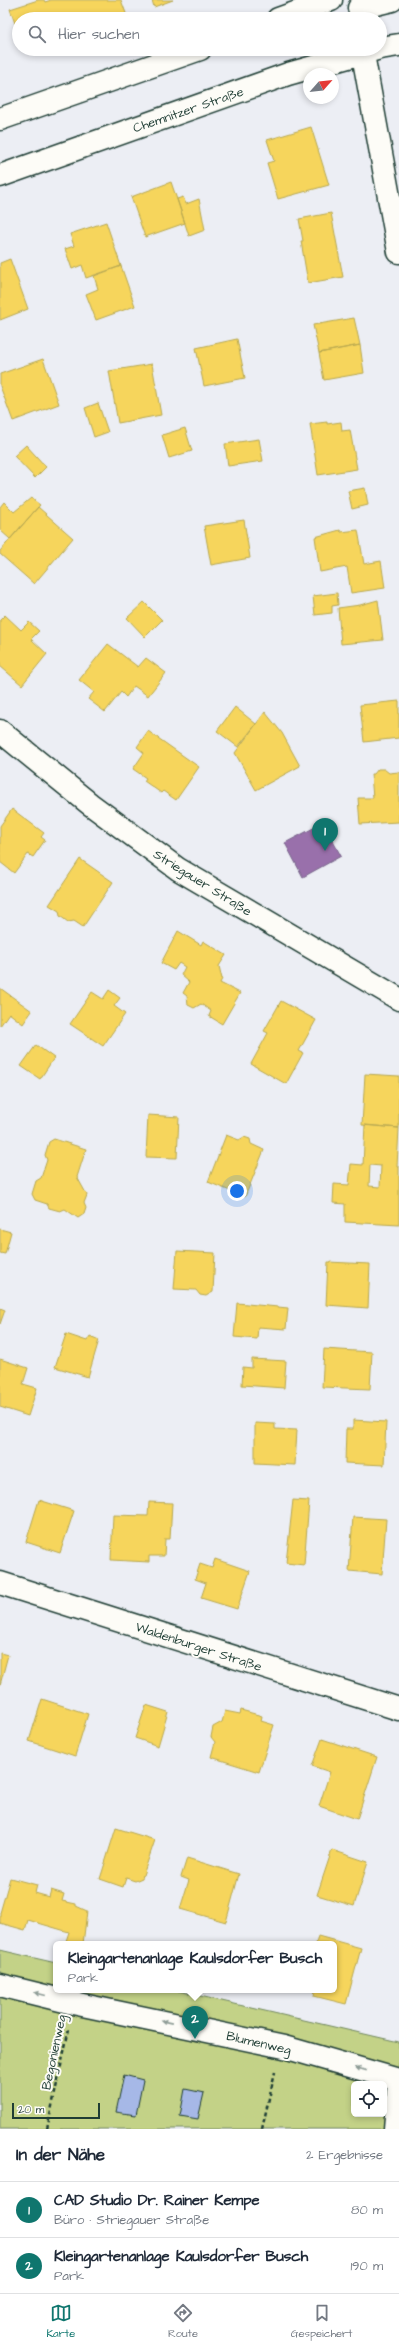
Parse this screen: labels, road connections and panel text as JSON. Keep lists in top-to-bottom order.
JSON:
{
  "streets": {
    "street": [
      "Chemnitzer Straße",
      "Striegauer Straße",
      "Waldenburger Straße",
      "Blumenweg"
    ],
    "path": ["Begonienweg"]
  },
  "crossings": [
    ["Blumenweg", "Begonienweg"]
  ],
  "one_way": ["Blumenweg"],
  "scale_bar": "20 m",
  "north": "top right",
  "page": {
    "search": "Hier suchen",
    "pins": ["1", "2"],
    "popup": ["Kleingartenanlage Kaulsdorfer Busch", "Park"],
    "scale": "20 m",
    "heading": ["In der Nähe", "2 Ergebnisse"],
    "list": [
      {
        "mark": "1",
        "name": "CAD Studio Dr. Rainer Kempe",
        "note": "Büro · Striegauer Straße",
        "value": "80 m"
      },
      {
        "mark": "2",
        "name": "Kleingartenanlage Kaulsdorfer Busch",
        "note": "Park",
        "value": "190 m"
      }
    ],
    "nav": ["Karte", "Route", "Gespeichert"]
  }
}
